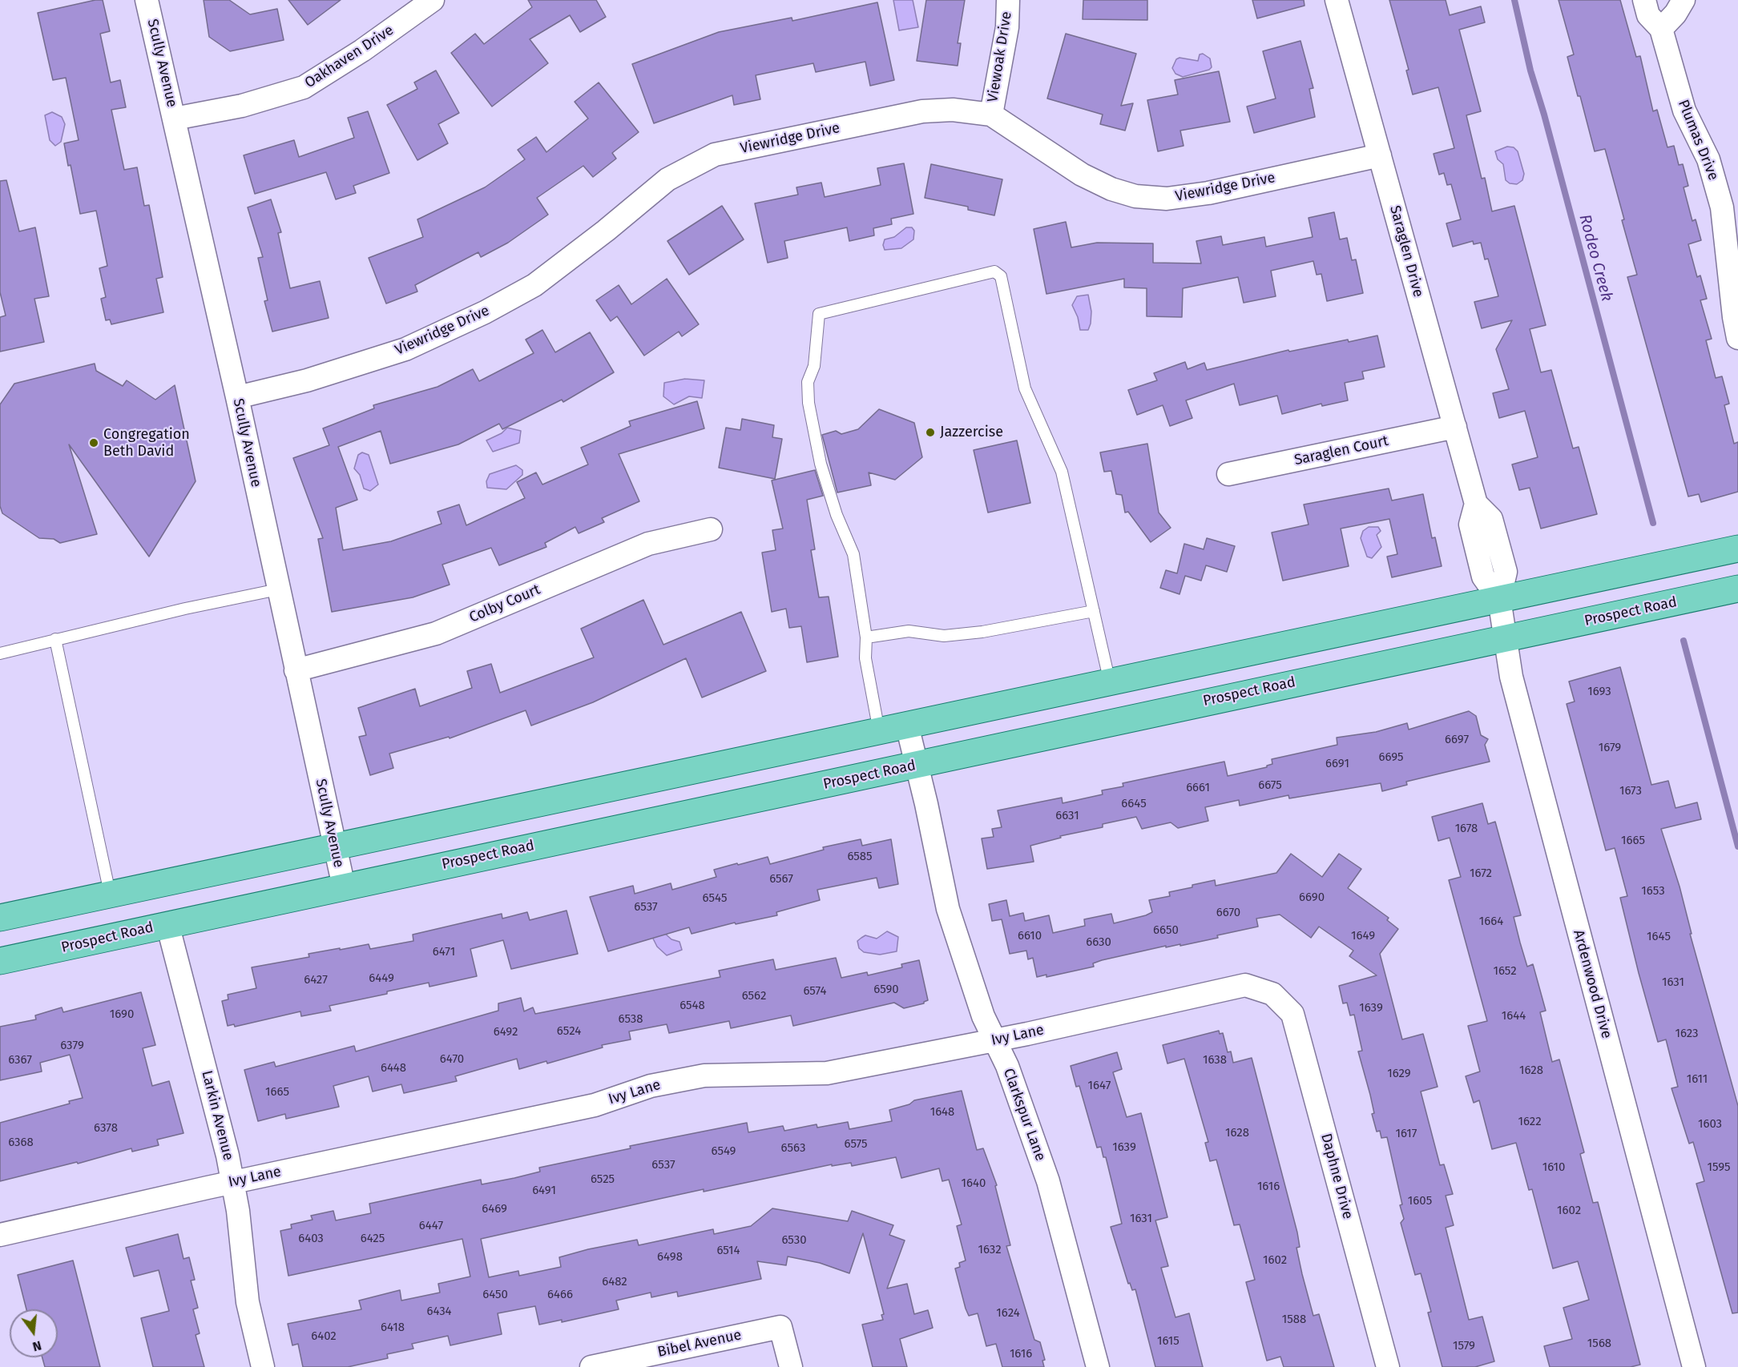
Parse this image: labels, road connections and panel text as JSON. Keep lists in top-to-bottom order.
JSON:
{
  "streets": {
    "main road": ["Prospect Road"],
    "street": [
      "Oakhaven Drive",
      "Viewoak Drive",
      "Scully Avenue",
      "Viewridge Drive",
      "Plumas Drive",
      "Saraglen Drive",
      "Saraglen Court",
      "Colby Court",
      "Ardenwood Drive",
      "Ivy Lane",
      "Clarkspur Lane",
      "Larkin Avenue",
      "Daphne Drive",
      "Bibel Avenue"
    ]
  },
  "crossings": [
    ["Oakhaven Drive", "Scully Avenue"],
    ["Viewoak Drive", "Viewridge Drive"],
    ["Scully Avenue", "Viewridge Drive"],
    ["Scully Avenue", "Colby Court"],
    ["Scully Avenue", "Prospect Road"],
    ["Viewridge Drive", "Saraglen Drive"],
    ["Saraglen Drive", "Saraglen Court"],
    ["Saraglen Drive", "Ardenwood Drive"],
    ["Prospect Road", "Ardenwood Drive"],
    ["Prospect Road", "Clarkspur Lane"],
    ["Prospect Road", "Larkin Avenue"],
    ["Ivy Lane", "Clarkspur Lane"],
    ["Ivy Lane", "Larkin Avenue"],
    ["Ivy Lane", "Daphne Drive"]
  ],
  "water": ["Rodeo Creek"],
  "places": ["Jazzercise", "Congregation Beth David"],
  "house_numbers": [
    "1693",
    "6697",
    "1679",
    "6695",
    "6691",
    "6675",
    "6661",
    "1673",
    "6645",
    "6631",
    "1678",
    "1665",
    "6585",
    "1672",
    "6567",
    "1653",
    "6690",
    "6545",
    "6537",
    "6670",
    "1664",
    "6650",
    "6610",
    "1649",
    "1645",
    "6630",
    "6471",
    "1652",
    "6449",
    "6427",
    "1631",
    "6590",
    "6574",
    "6562",
    "6548",
    "1639",
    "1690",
    "1644",
    "6538",
    "6524",
    "6492",
    "1623",
    "6379",
    "6470",
    "6367",
    "1638",
    "6448",
    "1628",
    "1629",
    "1611",
    "1647",
    "1665",
    "1648",
    "1622",
    "1603",
    "6378",
    "1628",
    "1617",
    "6368",
    "6575",
    "1639",
    "6563",
    "6549",
    "6537",
    "1610",
    "1595",
    "6525",
    "1640",
    "1616",
    "6491",
    "1605",
    "6469",
    "1602",
    "1631",
    "6447",
    "6403",
    "6425",
    "6530",
    "1632",
    "6514",
    "6498",
    "1602",
    "6482",
    "6450",
    "6466",
    "6434",
    "1624",
    "1588",
    "6418",
    "6402",
    "1615",
    "1568",
    "1579",
    "1616"
  ],
  "north": "bottom"
}
